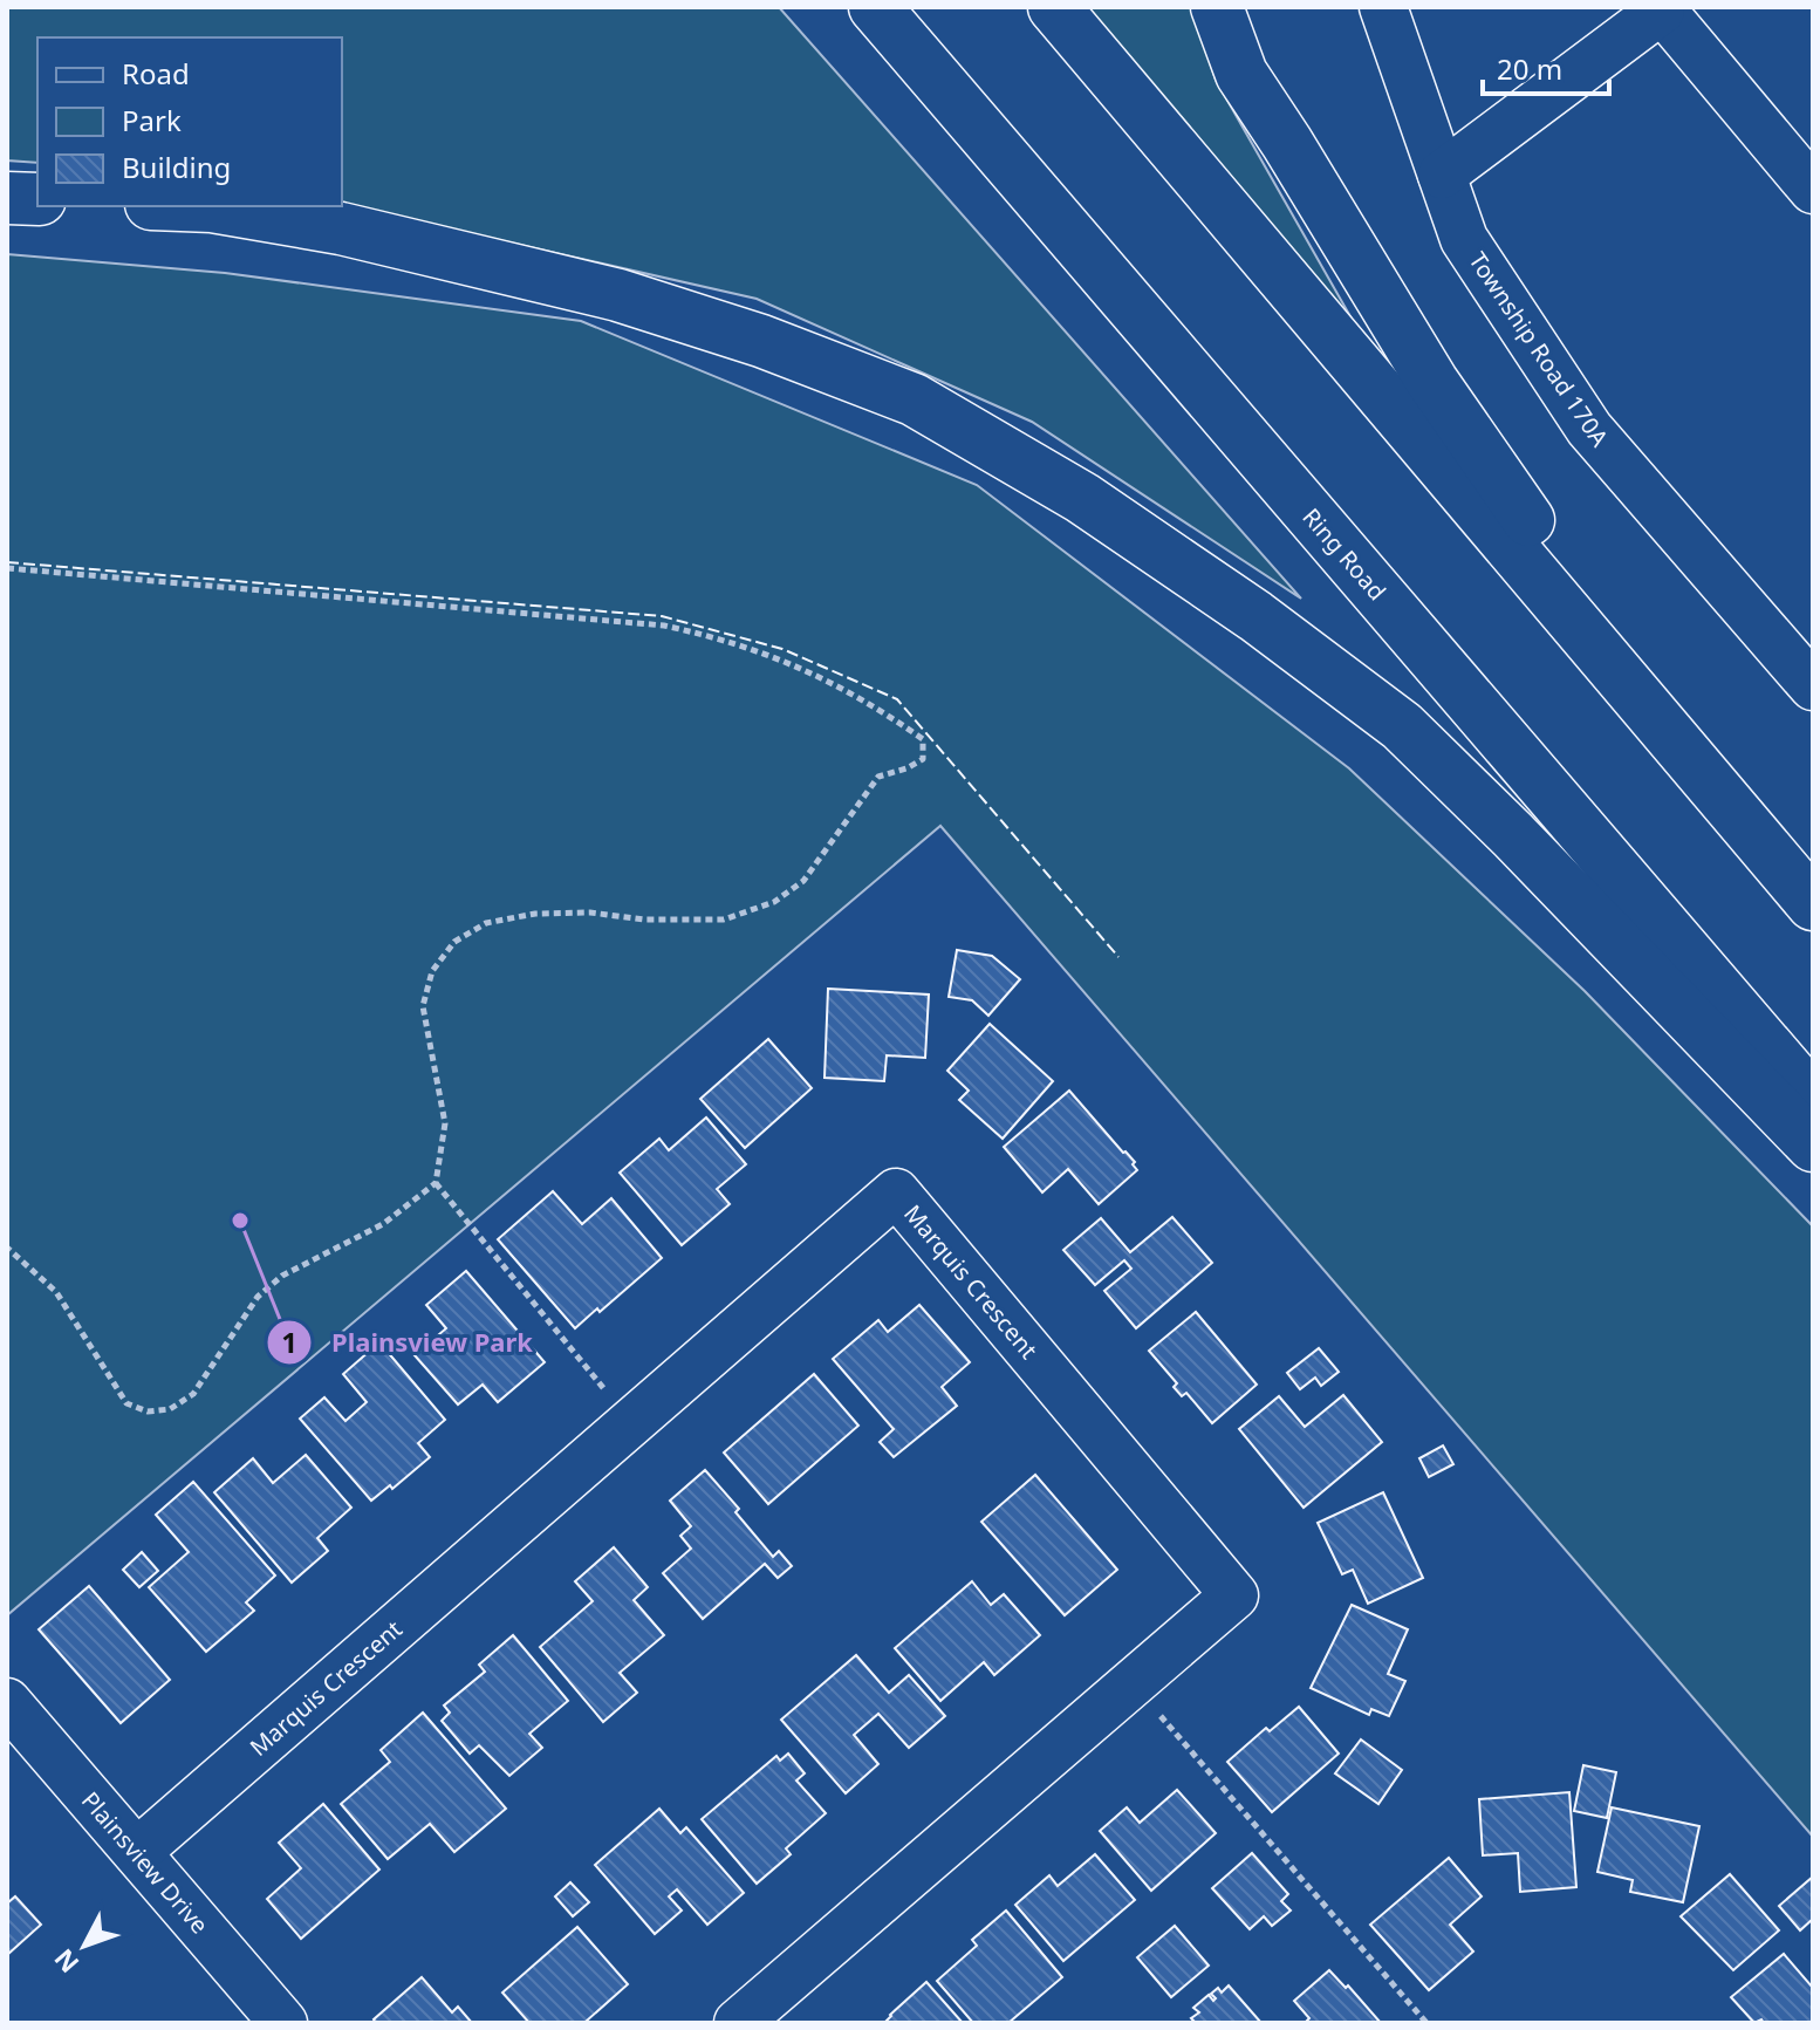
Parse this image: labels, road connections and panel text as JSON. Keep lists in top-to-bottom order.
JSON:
{
  "streets": {
    "highway": ["Ring Road"],
    "street": ["Township Road 170A", "Marquis Crescent", "Plainsview Drive"]
  },
  "crossings": [
    ["Marquis Crescent", "Plainsview Drive"]
  ],
  "places": ["Plainsview Park"],
  "legend": ["Road", "Park", "Building"],
  "scale_bar": "20 m",
  "north": "bottom left"
}
